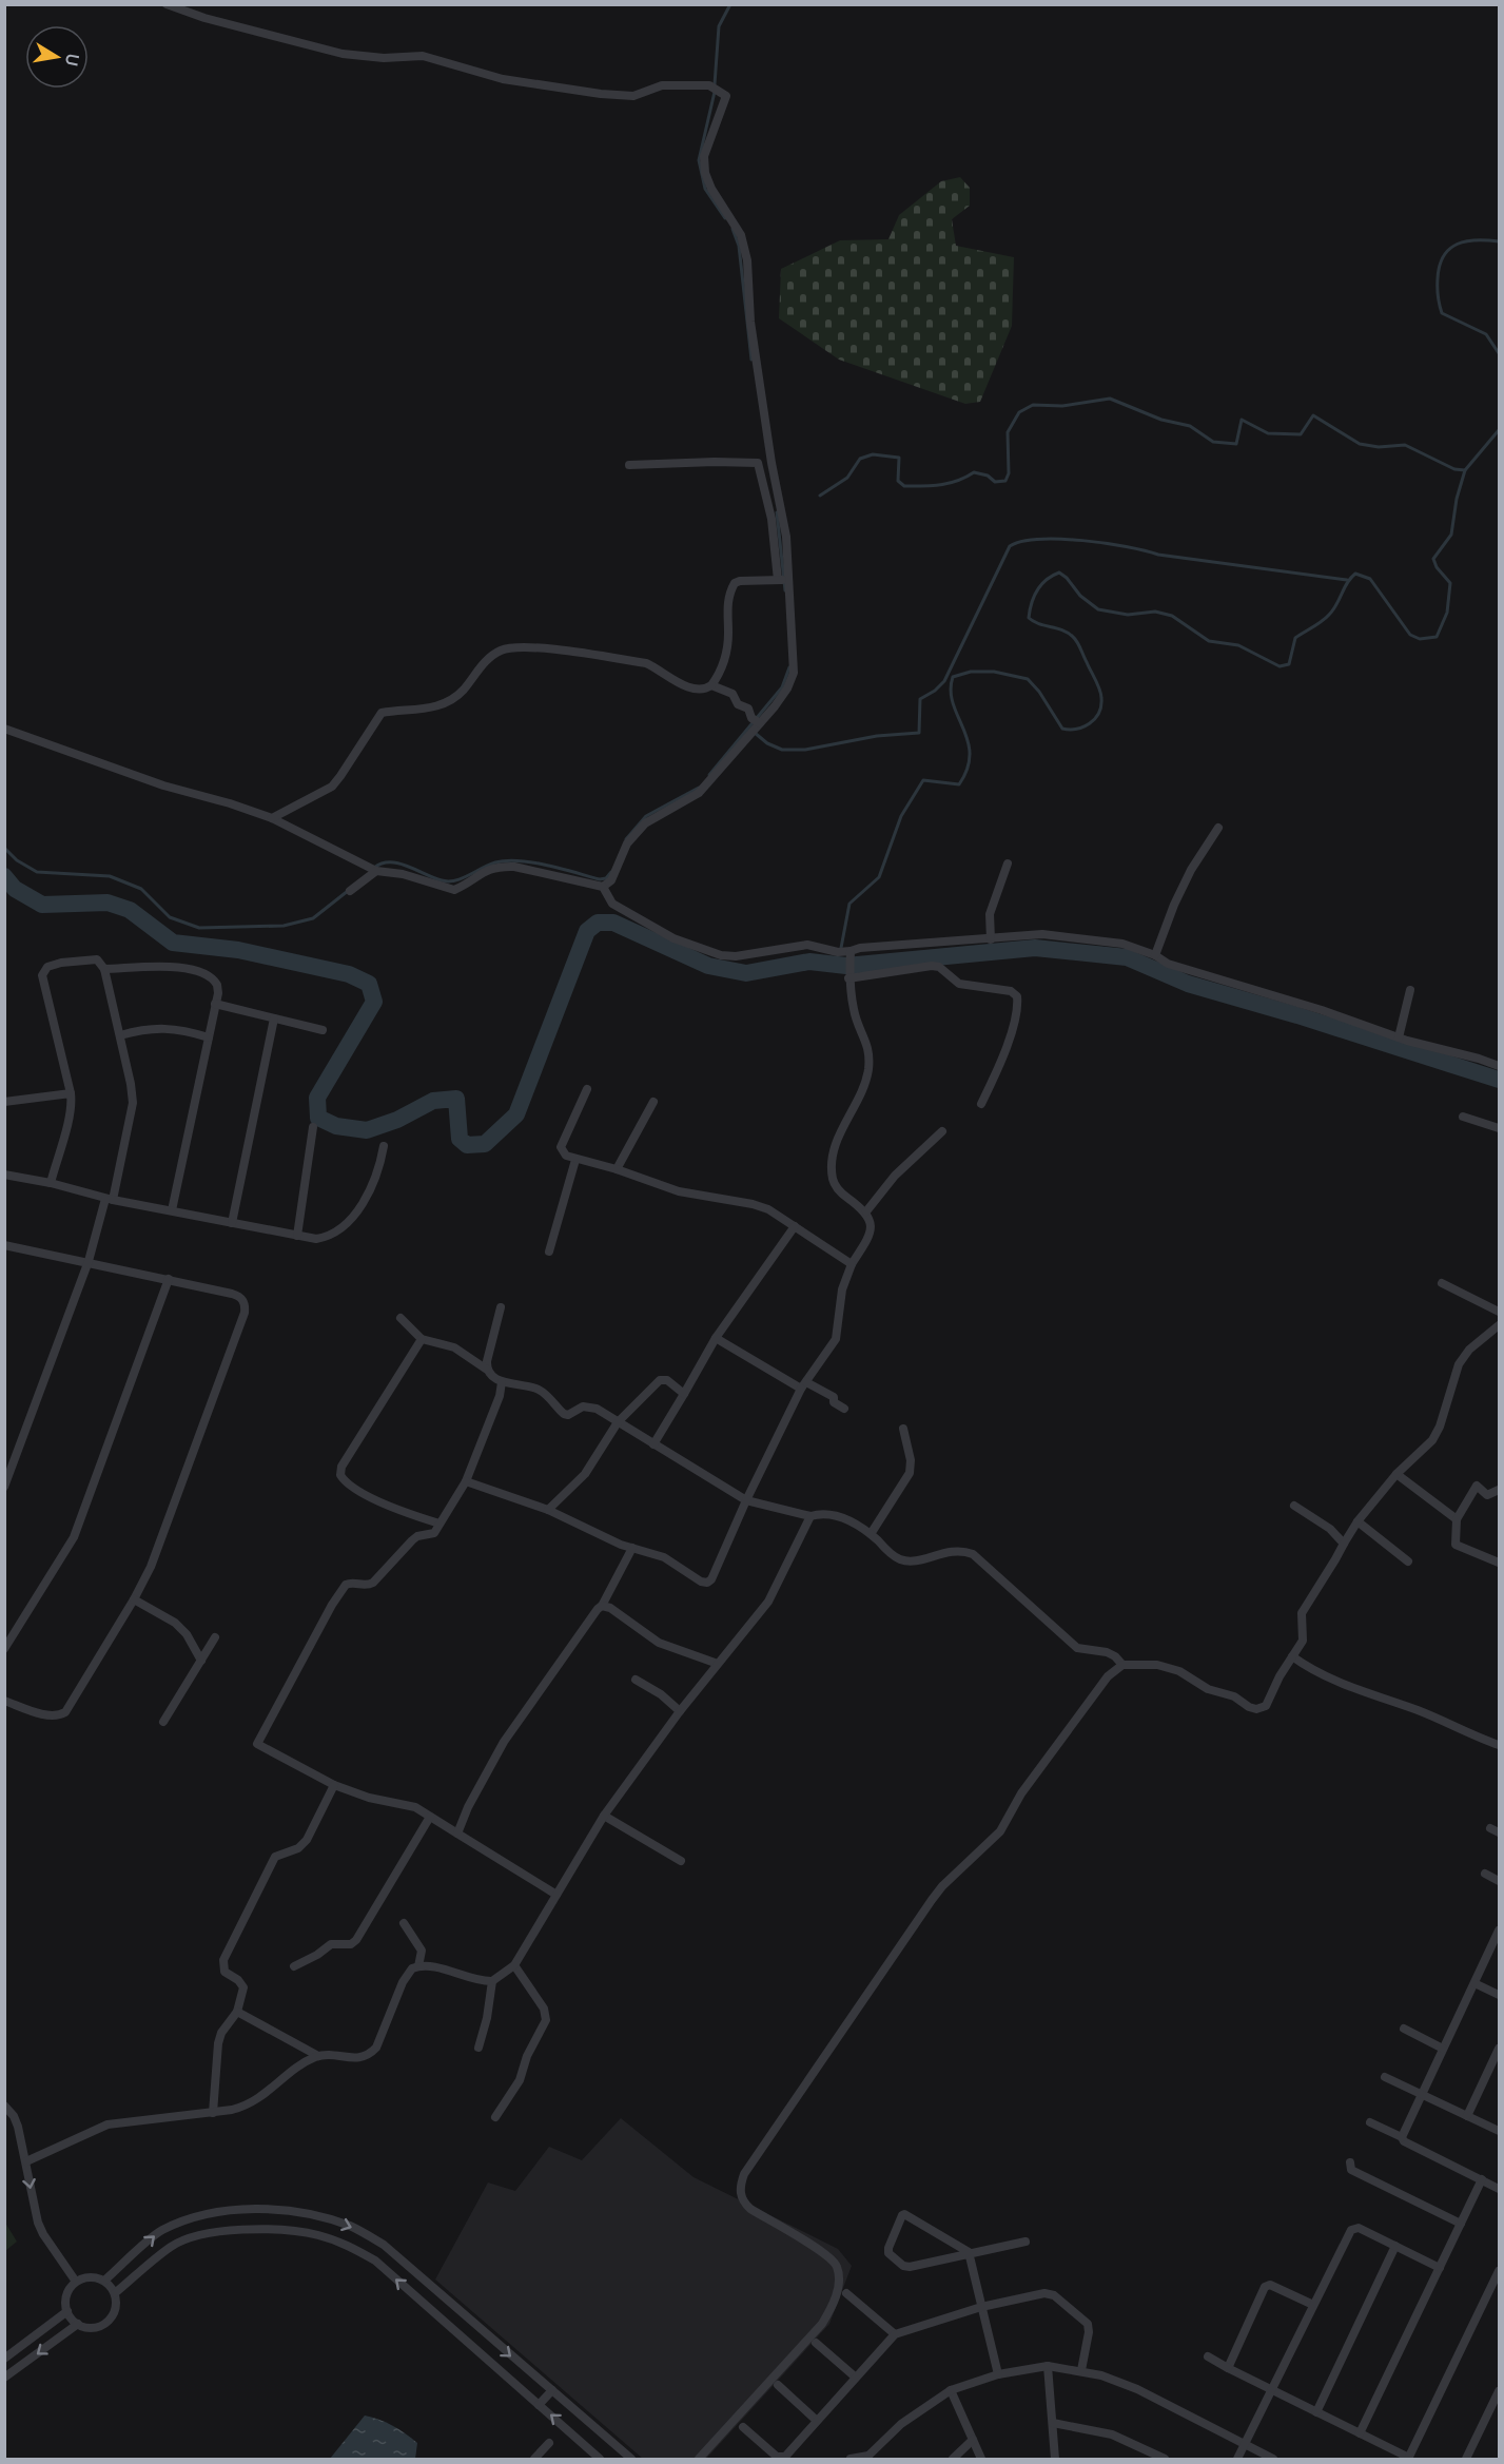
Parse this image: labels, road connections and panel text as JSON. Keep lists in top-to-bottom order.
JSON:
{
  "north": "right"
}
